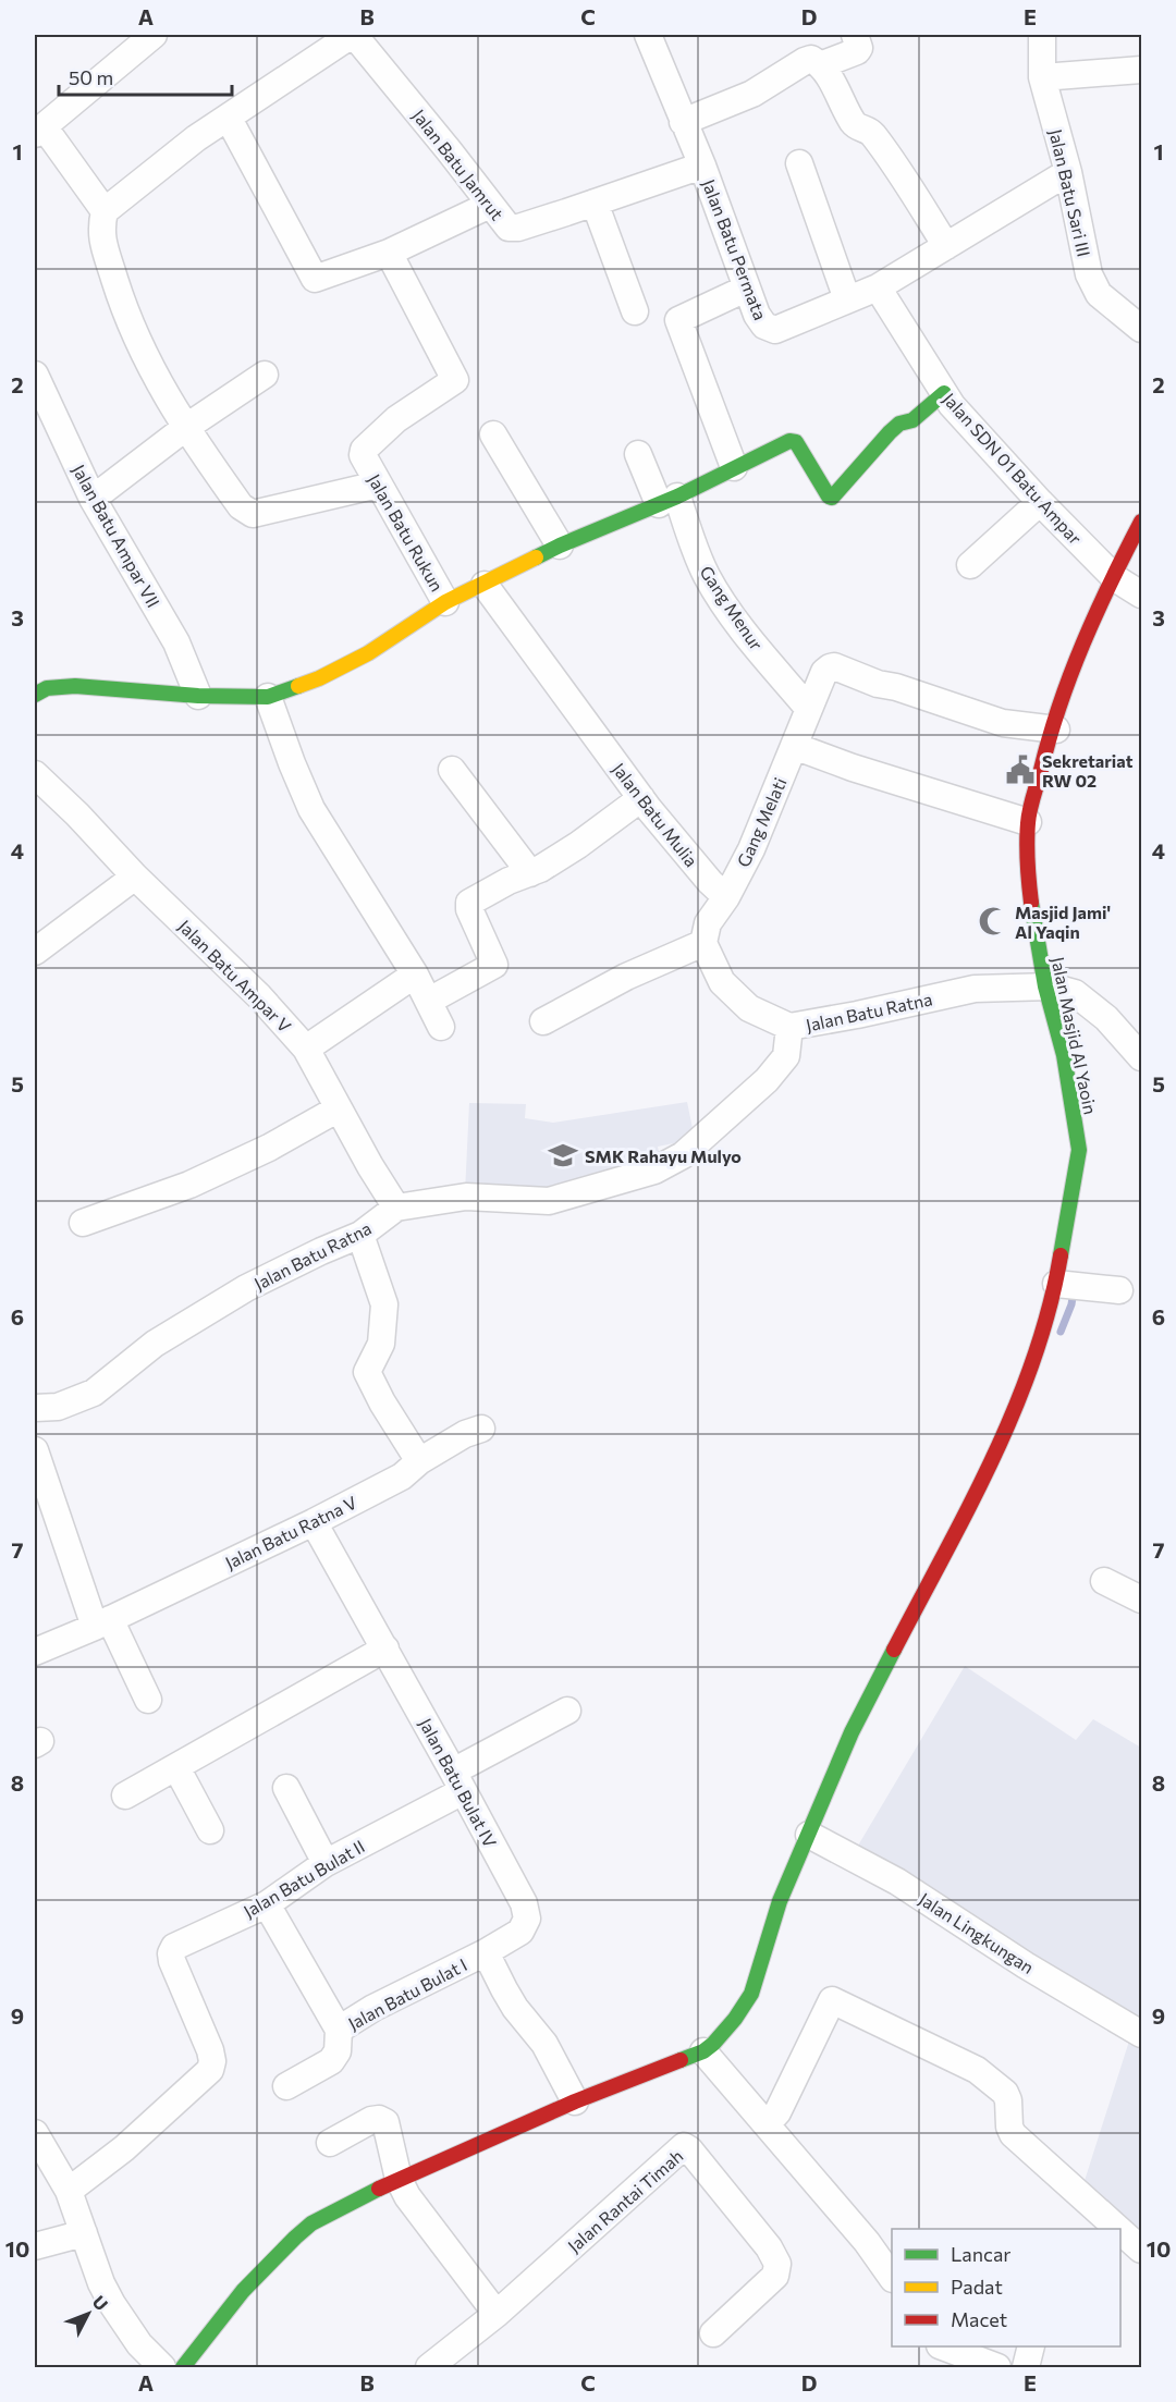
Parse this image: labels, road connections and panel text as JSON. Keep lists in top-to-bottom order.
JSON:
{
  "streets": {
    "street": [
      "Jalan Batu Jamrut",
      "Jalan Batu Sari III",
      "Jalan Batu Permata",
      "Jalan SDN 01 Batu Ampar",
      "Jalan Batu Rukun",
      "Jalan Batu Ampar VII",
      "Gang Menur",
      "Jalan Batu Mulia",
      "Gang Melati",
      "Jalan Batu Ampar V",
      "Jalan Batu Ratna",
      "Jalan Masjid Al Yaoin",
      "Jalan Batu Ratna V",
      "Jalan Batu Bulat IV",
      "Jalan Batu Bulat II",
      "Jalan Lingkungan",
      "Jalan Batu Bulat I",
      "Jalan Rantai Timah"
    ]
  },
  "crossings": [
    ["Jalan Batu Jamrut", "Jalan Batu Permata"],
    ["Jalan Batu Sari III", "Jalan Batu Permata"],
    ["Jalan Batu Permata", "Jalan SDN 01 Batu Ampar"],
    ["Jalan SDN 01 Batu Ampar", "Jalan Masjid Al Yaoin"],
    ["Gang Menur", "Gang Melati"],
    ["Jalan Batu Mulia", "Gang Melati"],
    ["Gang Melati", "Jalan Masjid Al Yaoin"],
    ["Jalan Batu Ampar V", "Jalan Batu Ratna"],
    ["Jalan Batu Ratna", "Jalan Masjid Al Yaoin"],
    ["Jalan Masjid Al Yaoin", "Jalan Lingkungan"],
    ["Jalan Batu Ratna V", "Jalan Batu Bulat IV"],
    ["Jalan Batu Bulat IV", "Jalan Batu Bulat II"],
    ["Jalan Batu Bulat IV", "Jalan Batu Bulat I"],
    ["Jalan Batu Bulat II", "Jalan Batu Bulat I"]
  ],
  "places": {
    "public building": ["Sekretariat RW 02"],
    "mosque": ["Masjid Jami' Al Yaqin"],
    "school or university": ["SMK Rahayu Mulyo"]
  },
  "legend": ["Lancar", "Padat", "Macet"],
  "scale_bar": "50 m",
  "north": "top right",
  "grid": {
    "columns": [
      "A",
      "B",
      "C",
      "D",
      "E"
    ],
    "rows": [
      "1",
      "2",
      "3",
      "4",
      "5",
      "6",
      "7",
      "8",
      "9",
      "10"
    ]
  }
}
